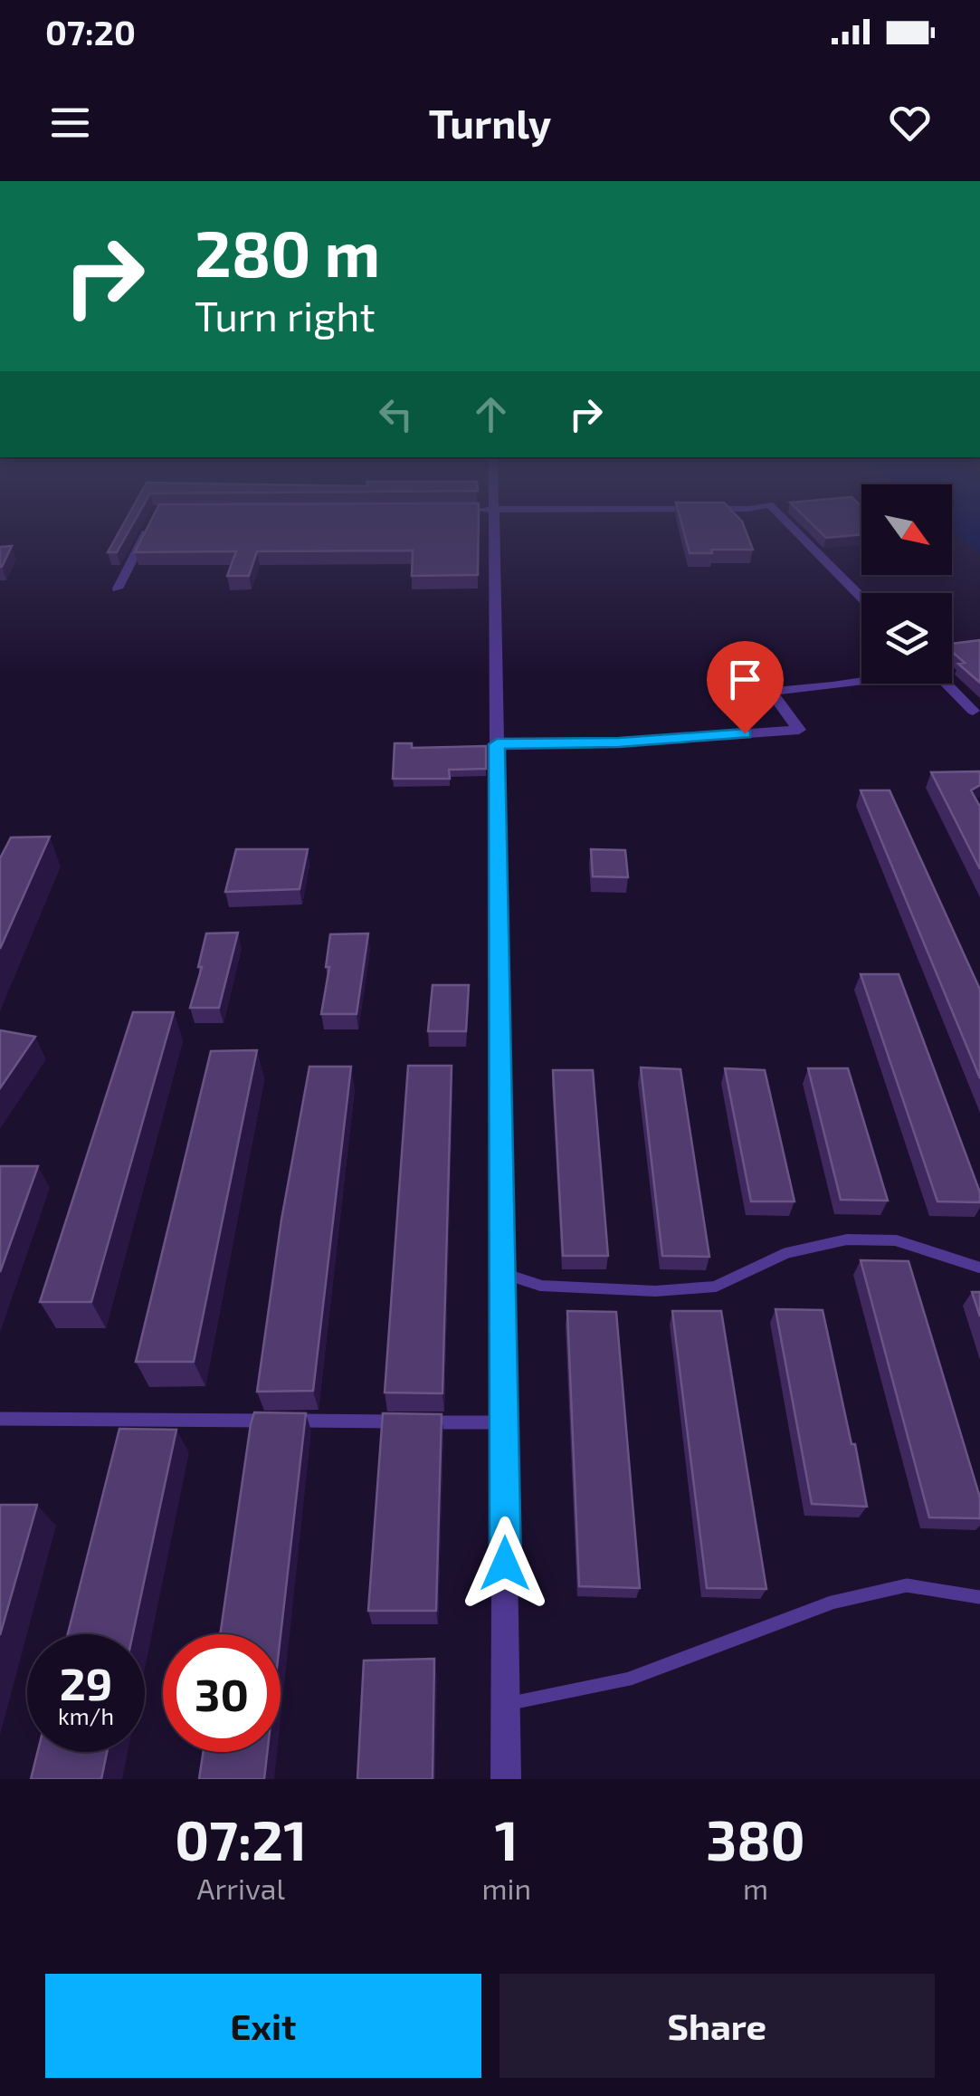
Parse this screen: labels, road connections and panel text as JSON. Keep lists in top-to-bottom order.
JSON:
{
  "north": "bottom right",
  "page": {
    "status": "07:20",
    "header": "Turnly",
    "turn": ["280 m", "Turn right"],
    "speed": "29 km/h",
    "limit": "30",
    "eta": [
      "07:21",
      "Arrival",
      "1",
      "min",
      "380",
      "m"
    ],
    "buttons": ["Exit", "Share"]
  }
}
